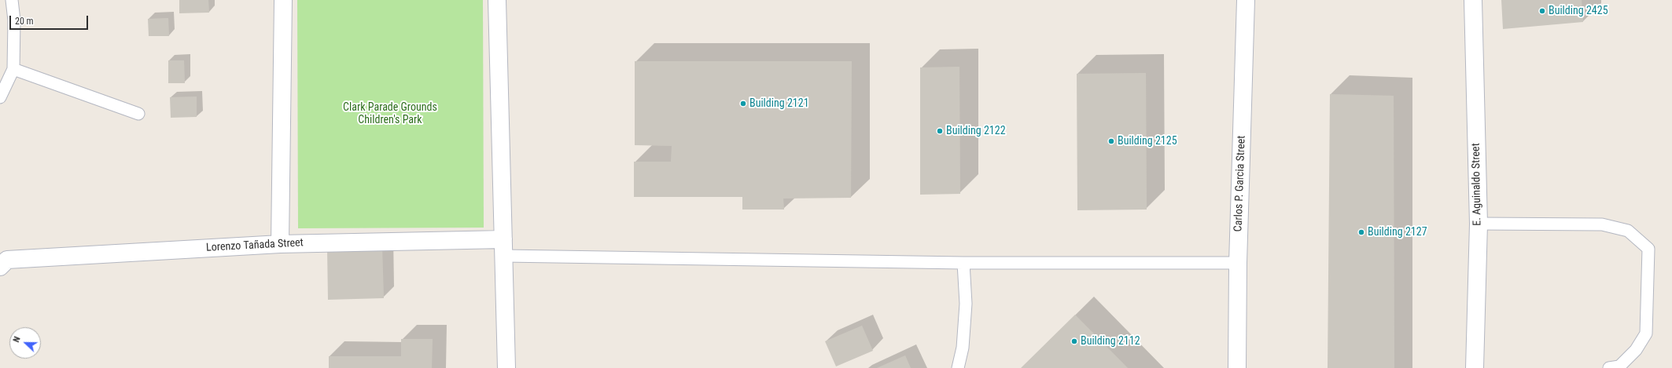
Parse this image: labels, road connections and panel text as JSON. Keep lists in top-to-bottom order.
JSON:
{
  "streets": {
    "street": ["Carlos P. Garcia Street", "E. Aguinaldo Street", "Lorenzo Tañada Street"]
  },
  "parks": ["Clark Parade Grounds Children's Park"],
  "places": [
    "Building 2425",
    "Building 2121",
    "Building 2122",
    "Building 2125",
    "Building 2127",
    "Building 2112"
  ],
  "scale_bar": "20 m",
  "north": "left"
}
